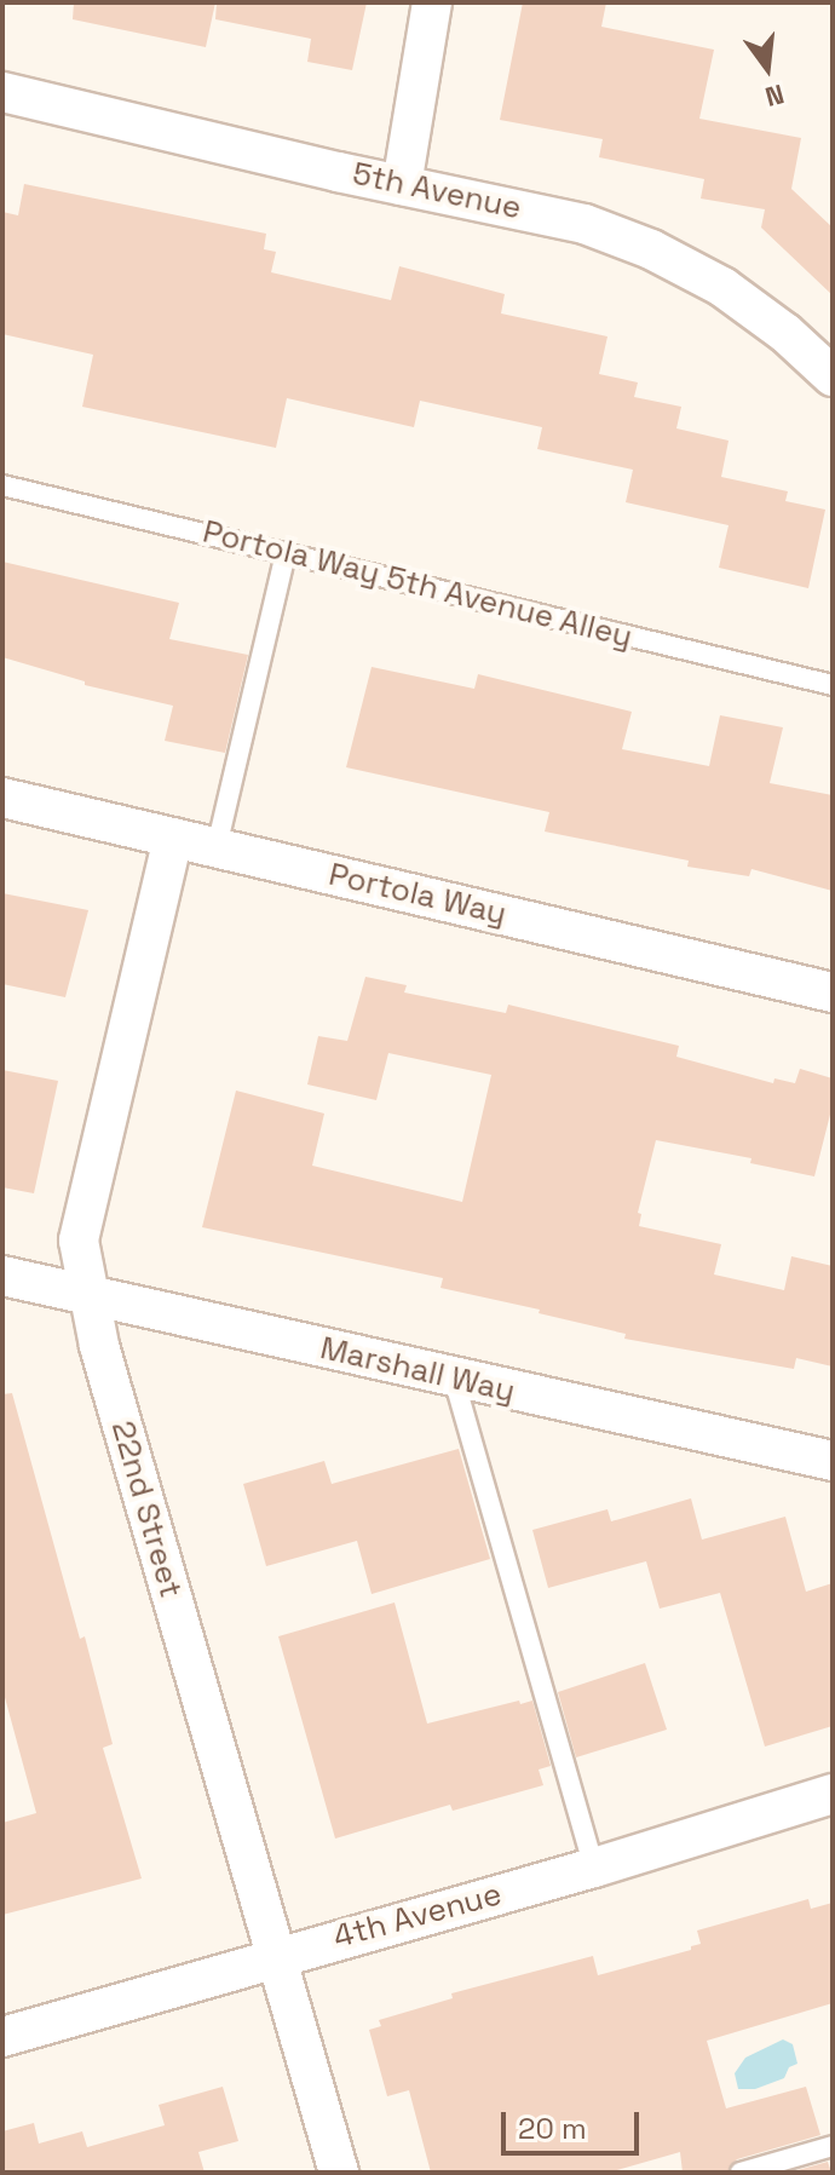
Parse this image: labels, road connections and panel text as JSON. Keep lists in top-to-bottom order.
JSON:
{
  "streets": {
    "street": [
      "5th Avenue",
      "Portola Way",
      "Marshall Way",
      "22nd Street",
      "4th Avenue"
    ],
    "lane": ["Portola Way 5th Avenue Alley"]
  },
  "crossings": [
    ["Portola Way", "22nd Street"],
    ["Marshall Way", "22nd Street"],
    ["22nd Street", "4th Avenue"]
  ],
  "scale_bar": "20 m",
  "north": "bottom"
}
